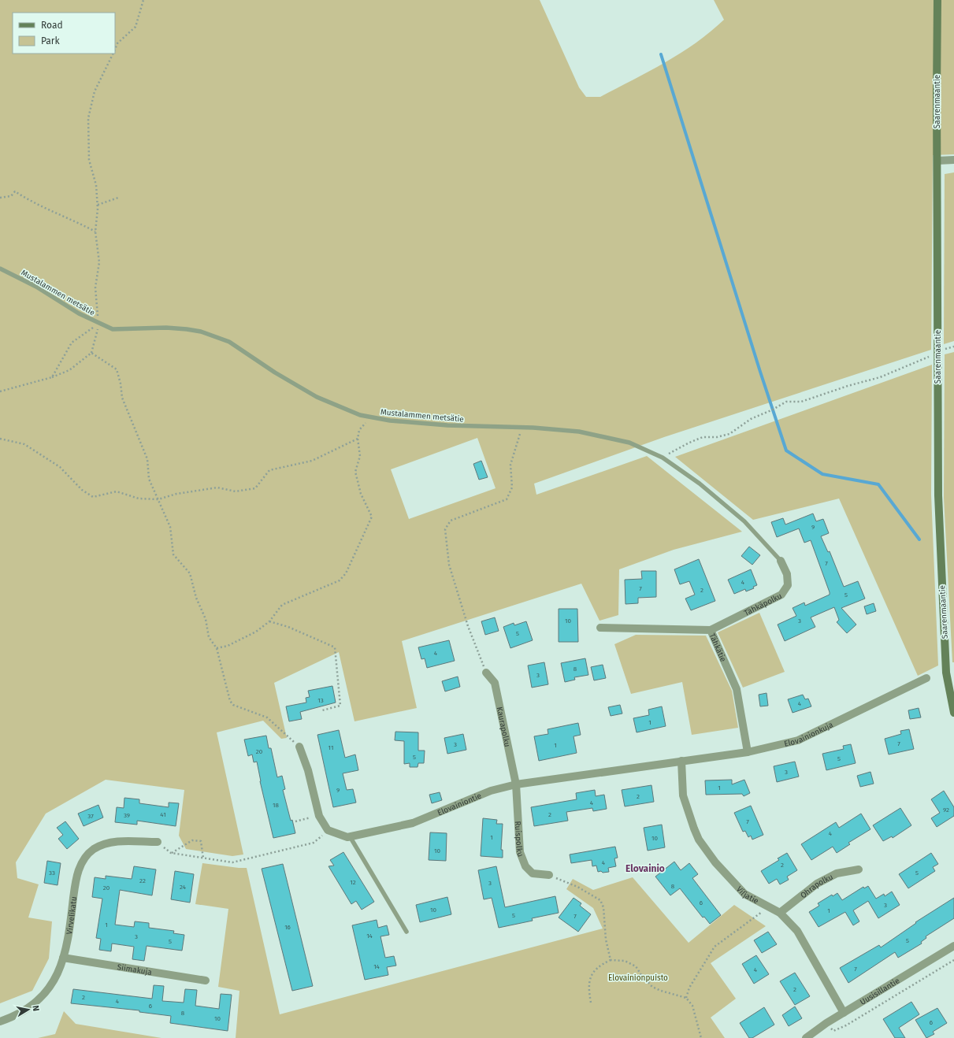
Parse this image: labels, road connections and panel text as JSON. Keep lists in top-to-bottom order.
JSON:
{
  "streets": {
    "street": [
      "Saarenmaantie",
      "Tähkäpolku",
      "Tähkätie",
      "Kaurapolku",
      "Elovainionkuja",
      "Elovainiontie",
      "Ruispolku",
      "Ohrapolku",
      "Viljatie",
      "Virvelikatu",
      "Siimakuja",
      "Uusisillantie"
    ],
    "lane": ["Mustalammen metsätie"]
  },
  "crossings": [
    ["Mustalammen metsätie", "Tähkäpolku"],
    ["Tähkäpolku", "Tähkätie"],
    ["Tähkätie", "Elovainionkuja"],
    ["Kaurapolku", "Elovainiontie"],
    ["Kaurapolku", "Ruispolku"],
    ["Elovainionkuja", "Elovainiontie"],
    ["Elovainionkuja", "Viljatie"],
    ["Elovainiontie", "Ruispolku"],
    ["Elovainiontie", "Viljatie"],
    ["Ohrapolku", "Viljatie"],
    ["Viljatie", "Uusisillantie"],
    ["Virvelikatu", "Siimakuja"]
  ],
  "districts": ["Elovainio"],
  "parks": ["Elovainionpuisto"],
  "house_numbers": [
    "9",
    "7",
    "4",
    "7",
    "2",
    "5",
    "10",
    "3",
    "5",
    "4",
    "8",
    "3",
    "13",
    "4",
    "1",
    "7",
    "3",
    "1",
    "11",
    "20",
    "5",
    "5",
    "3",
    "1",
    "9",
    "2",
    "4",
    "18",
    "92",
    "41",
    "2",
    "39",
    "37",
    "7",
    "4",
    "1",
    "10",
    "10",
    "4",
    "2",
    "33",
    "5",
    "22",
    "12",
    "3",
    "8",
    "24",
    "20",
    "6",
    "3",
    "10",
    "1",
    "5",
    "7",
    "1",
    "16",
    "14",
    "3",
    "5",
    "5",
    "14",
    "7",
    "4",
    "2",
    "2",
    "4",
    "6",
    "8",
    "10",
    "6"
  ],
  "legend": ["Road", "Park"],
  "north": "right"
}
